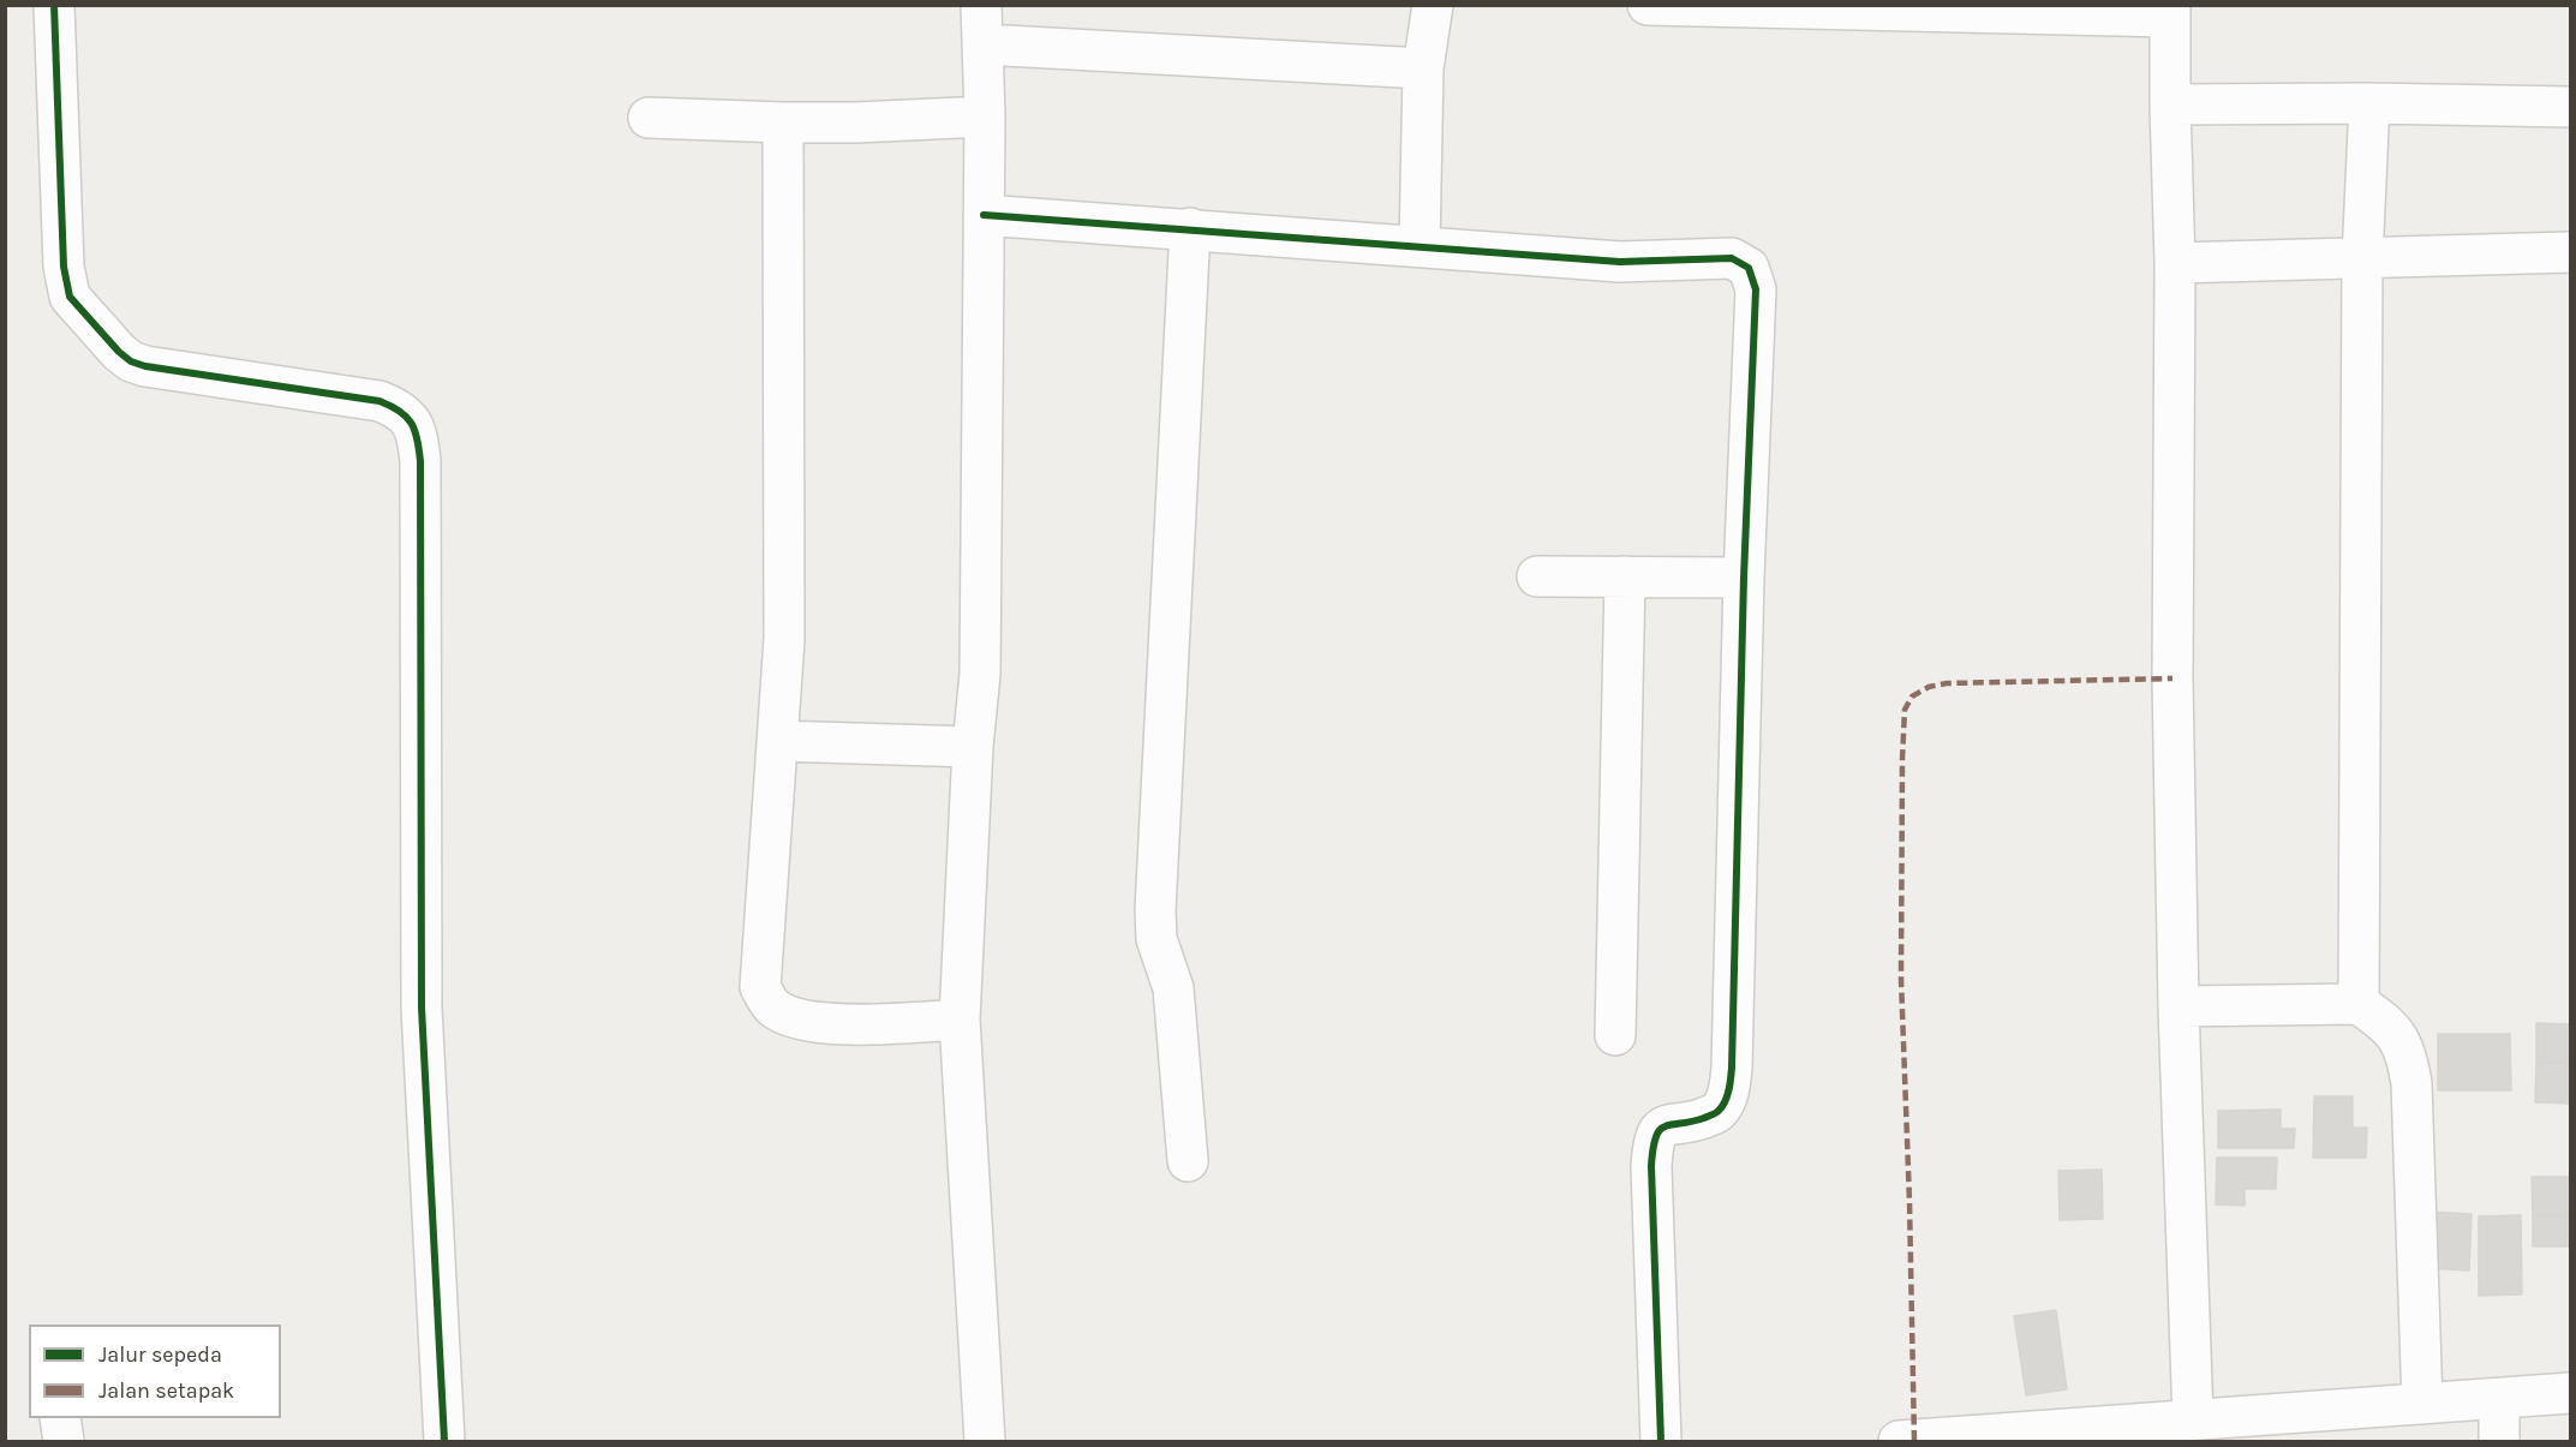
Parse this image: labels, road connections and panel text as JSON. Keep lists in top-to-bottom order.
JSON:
{
  "legend": ["Jalur sepeda", "Jalan setapak"]
}
